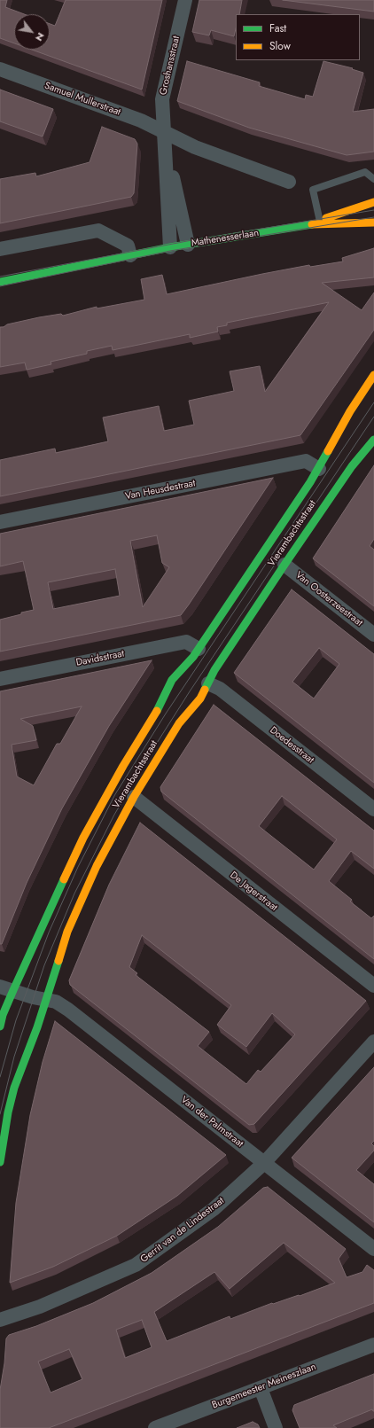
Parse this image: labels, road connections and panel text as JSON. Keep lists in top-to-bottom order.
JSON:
{
  "streets": {
    "street": [
      "Groshansstraat",
      "Samuel Mullerstraat",
      "Mathenesserlaan",
      "Van Heusdestraat",
      "Vierambachtsstraat",
      "Van Oosterzeestraat",
      "Davidsstraat",
      "Doedesstraat",
      "De Jagerstraat",
      "Van der Palmstraat",
      "Gerrit van de Lindestraat",
      "Burgemeester Meineszlaan"
    ]
  },
  "crossings": [
    ["Groshansstraat", "Samuel Mullerstraat"],
    ["Groshansstraat", "Mathenesserlaan"],
    ["Van Heusdestraat", "Vierambachtsstraat"],
    ["Vierambachtsstraat", "Van Oosterzeestraat"],
    ["Vierambachtsstraat", "Davidsstraat"],
    ["Vierambachtsstraat", "Doedesstraat"],
    ["Vierambachtsstraat", "De Jagerstraat"],
    ["Vierambachtsstraat", "Van der Palmstraat"],
    ["Van der Palmstraat", "Gerrit van de Lindestraat"]
  ],
  "legend": ["Fast", "Slow"],
  "north": "bottom right"
}
